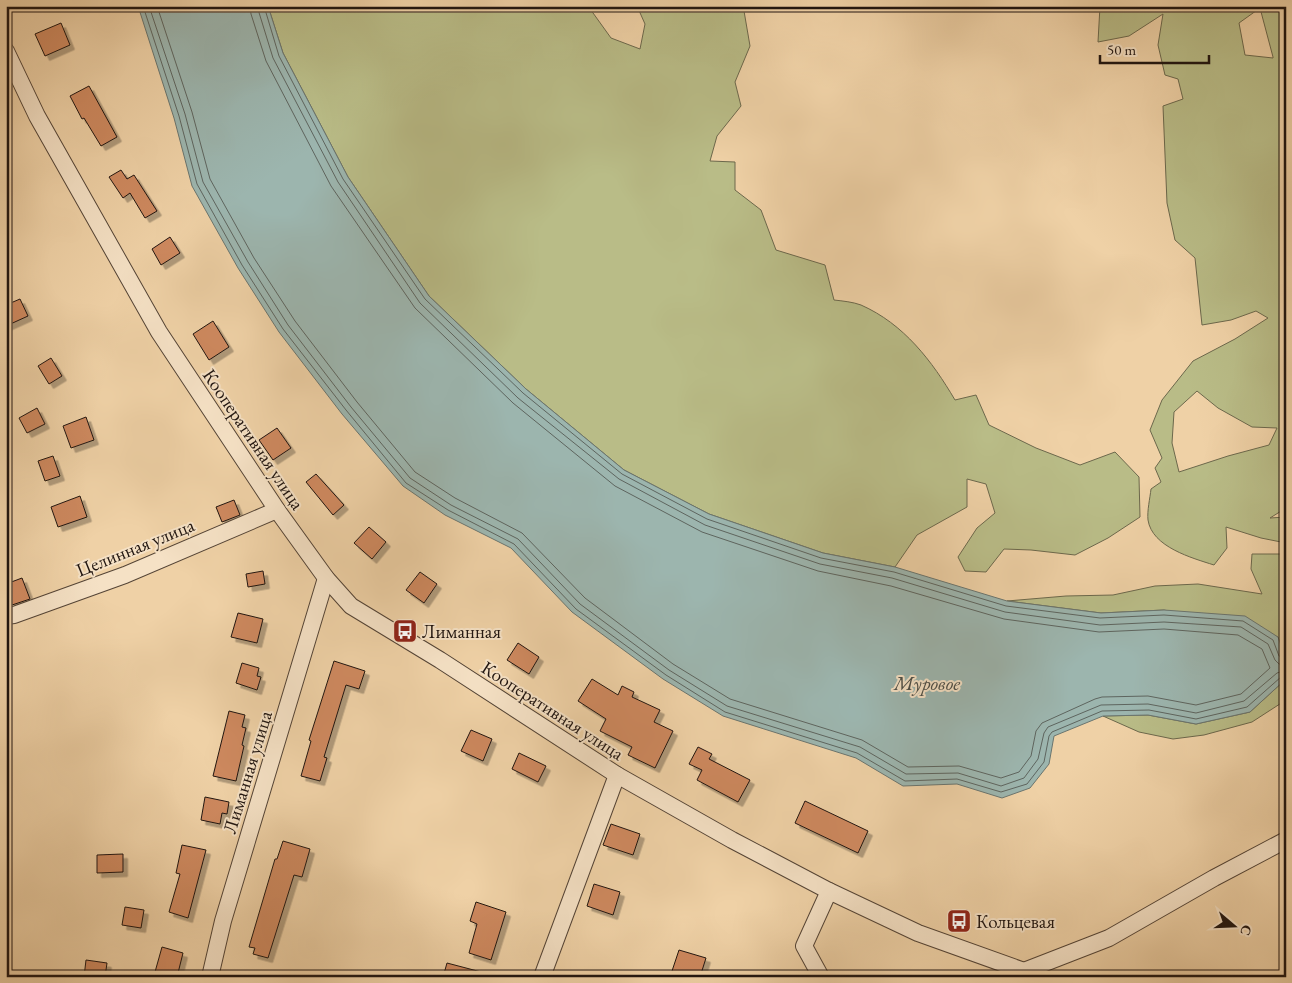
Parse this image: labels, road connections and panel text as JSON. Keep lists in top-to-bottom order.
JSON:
{
  "streets": {
    "street": ["Кооперативная улица", "Целинная улица", "Лиманная улица"]
  },
  "crossings": [
    ["Кооперативная улица", "Целинная улица"],
    ["Кооперативная улица", "Лиманная улица"]
  ],
  "water": ["Муровое"],
  "places": {
    "bus stop": ["Лиманная", "Кольцевая"]
  },
  "scale_bar": "50 m",
  "north": "right"
}
